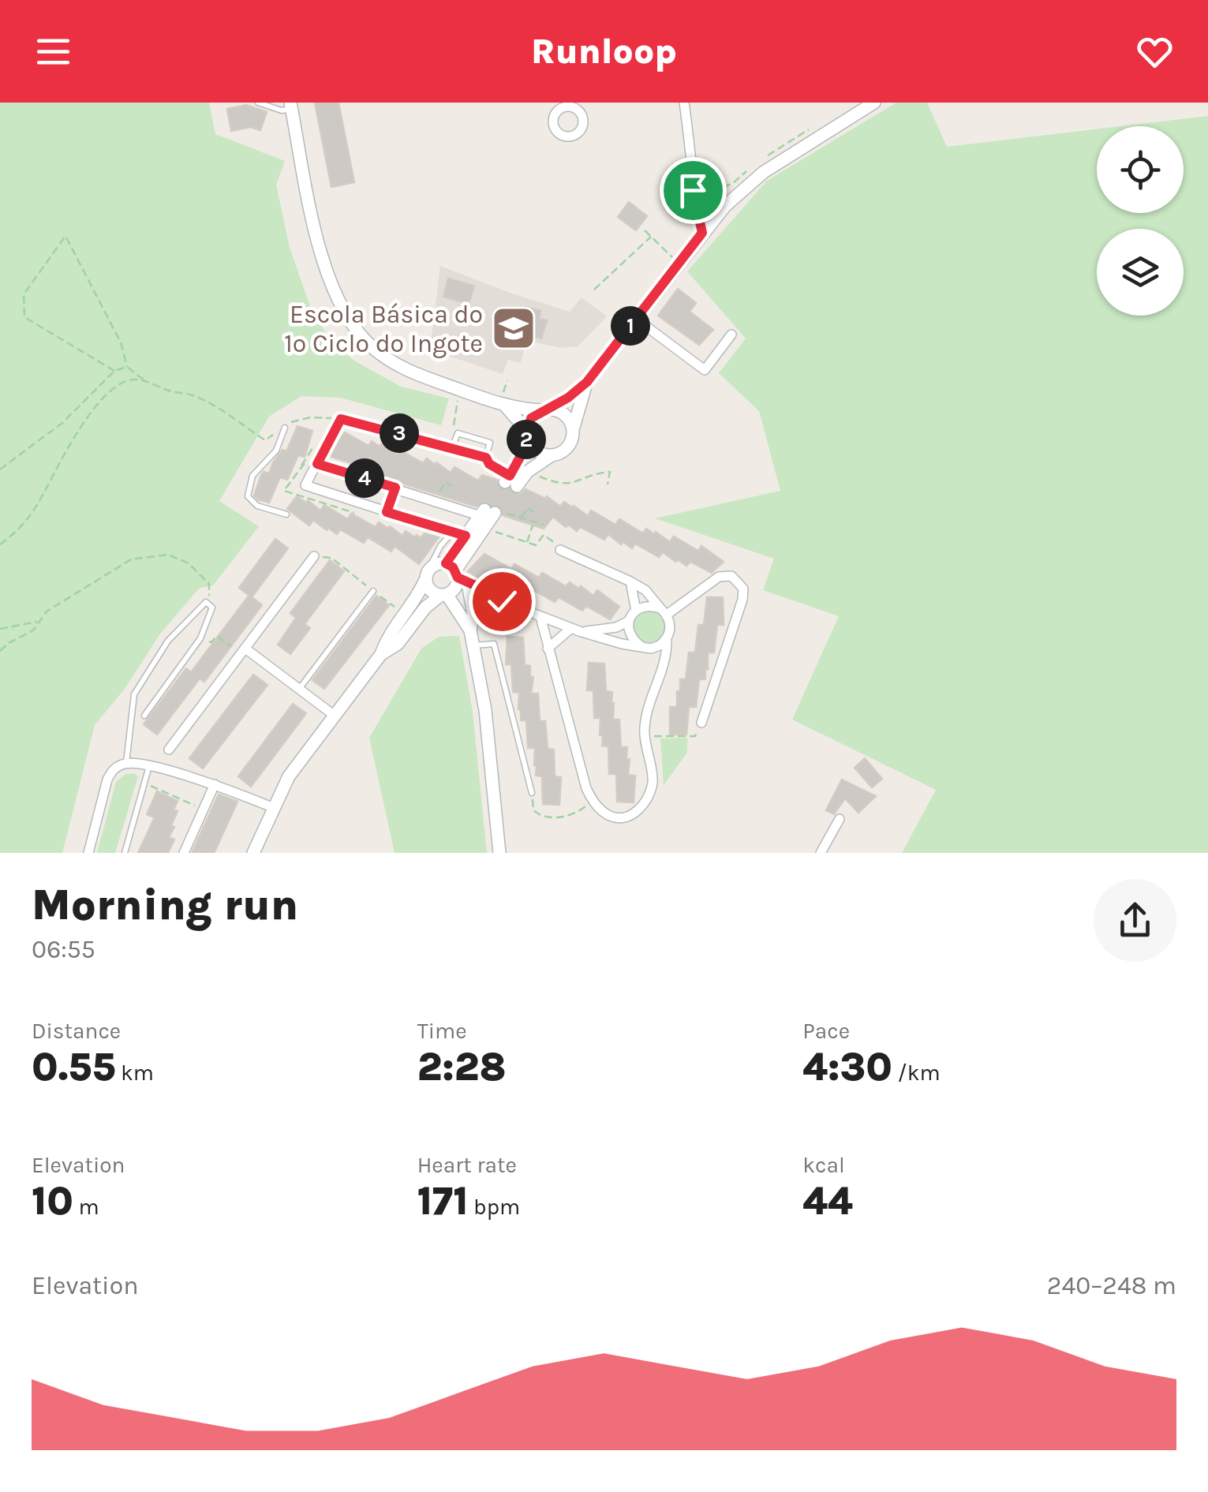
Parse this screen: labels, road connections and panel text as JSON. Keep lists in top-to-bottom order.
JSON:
{
  "places": {
    "school or university": ["Escola Básica do 1º Ciclo do Ingote"]
  },
  "page": {
    "header": "Runloop",
    "pins": [
      "1",
      "3",
      "2",
      "4"
    ],
    "heading": ["Morning run", "06:55"],
    "stats": [
      ["Distance", "0.55 km"],
      ["Time", "2:28"],
      ["Pace", "4:30 /km"],
      ["Elevation", "10 m"],
      ["Heart rate", "171 bpm"],
      ["kcal", "44"]
    ],
    "chart": ["Elevation", "240–248 m"]
  }
}
